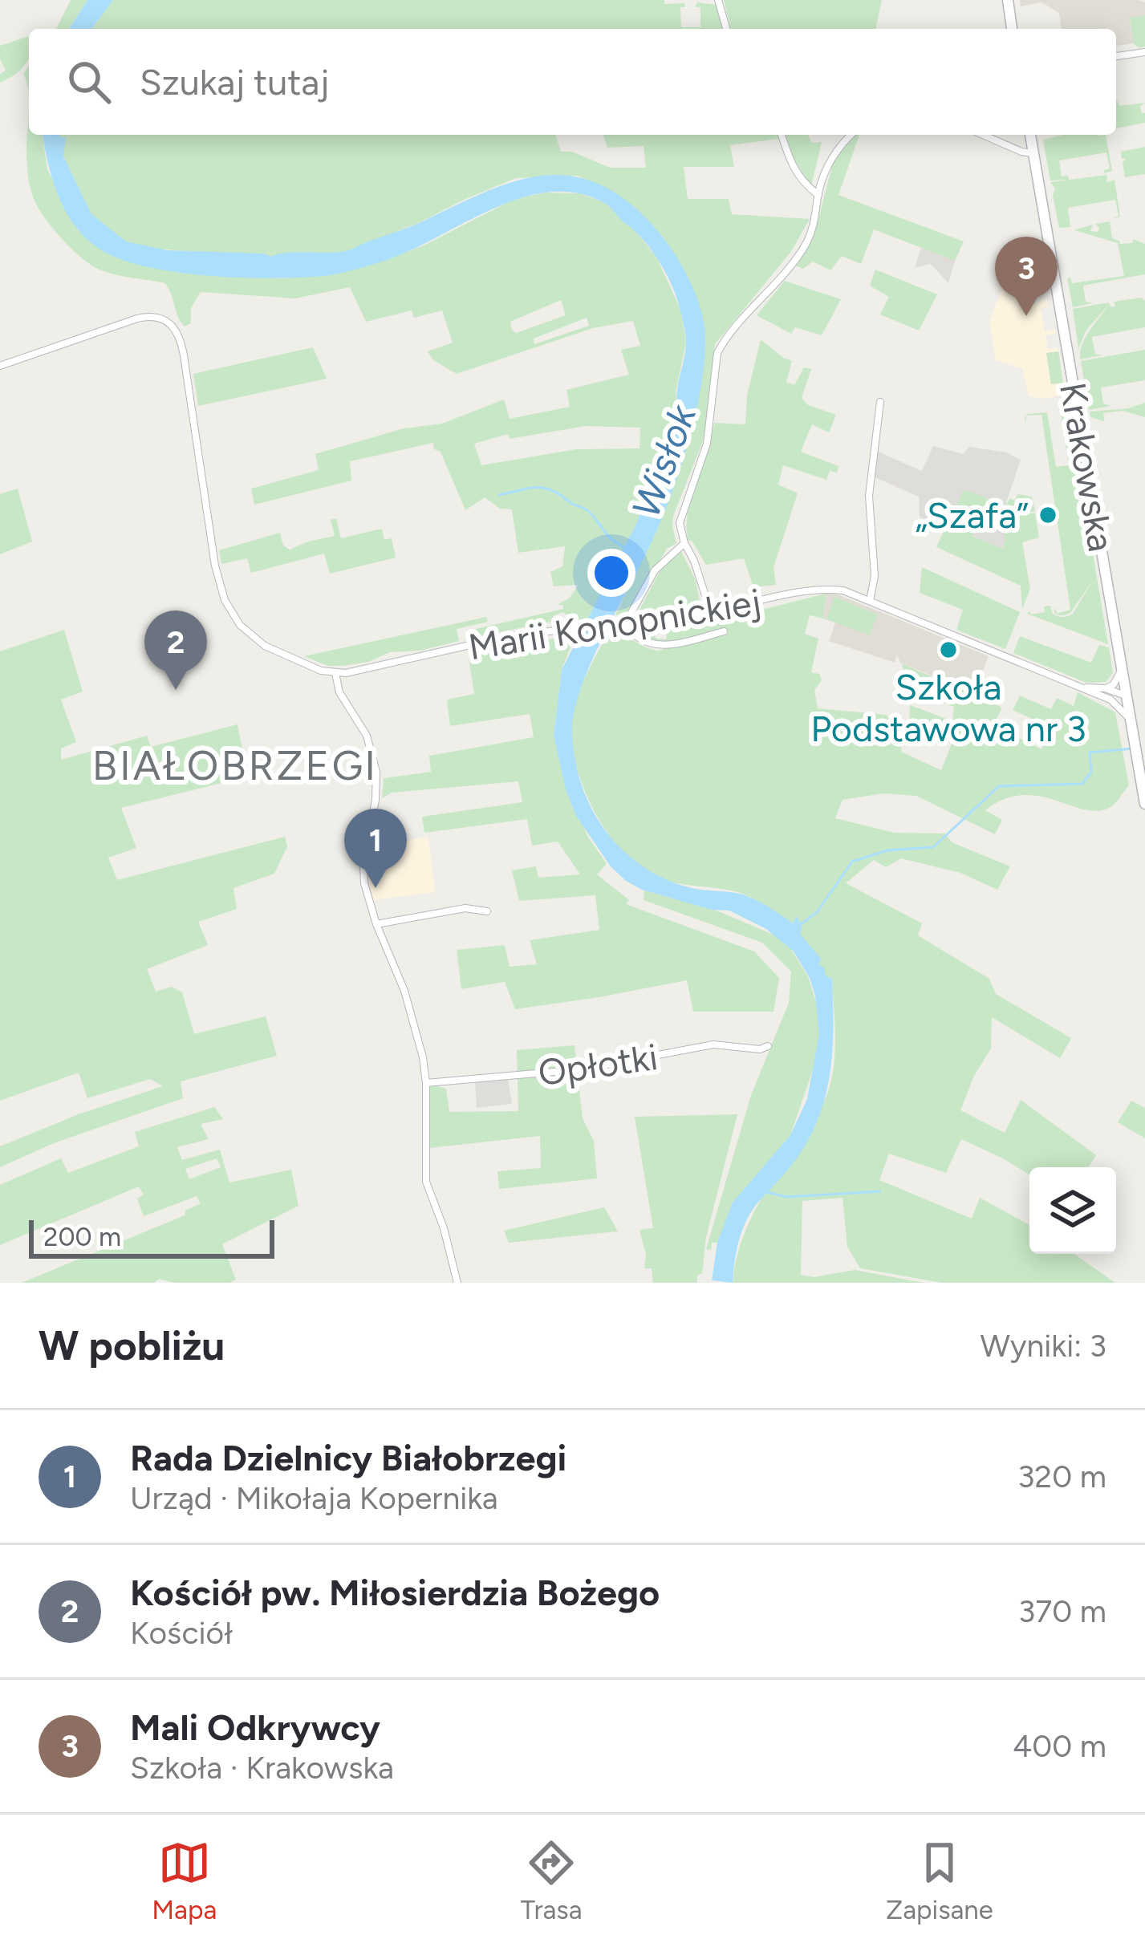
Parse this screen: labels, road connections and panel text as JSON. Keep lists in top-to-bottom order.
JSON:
{
  "streets": {
    "main road": ["Krakowska"],
    "street": ["Marii Konopnickiej", "Opłotki"]
  },
  "crossings": [
    ["Krakowska", "Marii Konopnickiej"]
  ],
  "districts": ["BIAŁOBRZEGI"],
  "water": ["Wisłok"],
  "places": ["„Szafa”", "Szkoła Podstawowa nr 3"],
  "scale_bar": "200 m",
  "page": {
    "search": "Szukaj tutaj",
    "pins": ["3", "2", "1"],
    "scale": "200 m",
    "heading": ["W pobliżu", "Wyniki: 3"],
    "list": [
      {
        "mark": "1",
        "name": "Rada Dzielnicy Białobrzegi",
        "note": "Urząd · Mikołaja Kopernika",
        "value": "320 m"
      },
      {
        "mark": "2",
        "name": "Kościół pw. Miłosierdzia Bożego",
        "note": "Kościół",
        "value": "370 m"
      },
      {
        "mark": "3",
        "name": "Mali Odkrywcy",
        "note": "Szkoła · Krakowska",
        "value": "400 m"
      }
    ],
    "nav": ["Mapa", "Trasa", "Zapisane"]
  }
}
